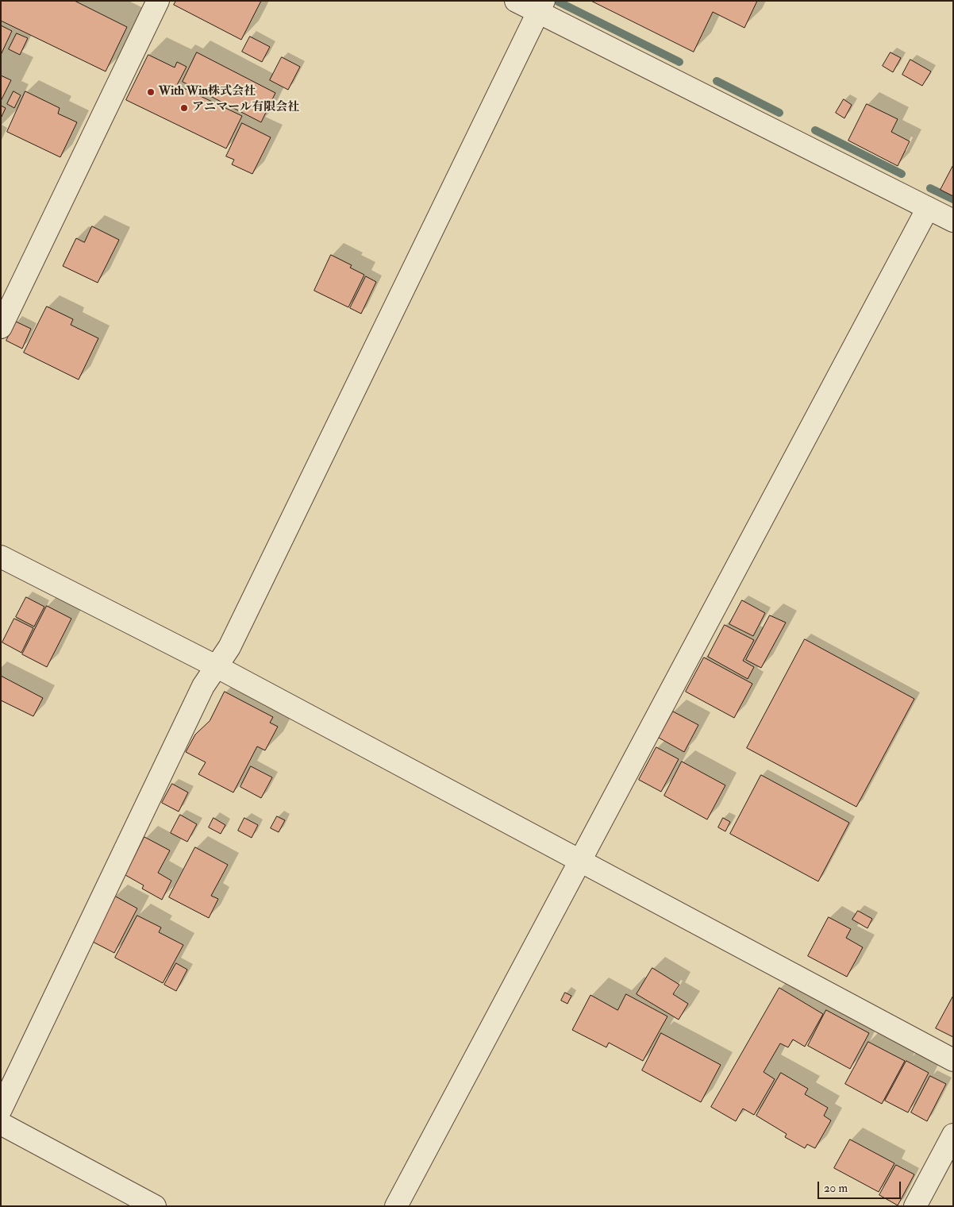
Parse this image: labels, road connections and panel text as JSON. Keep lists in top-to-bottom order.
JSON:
{
  "places": ["With Win株式会社", "アニマール有限会社"],
  "scale_bar": "20 m"
}
